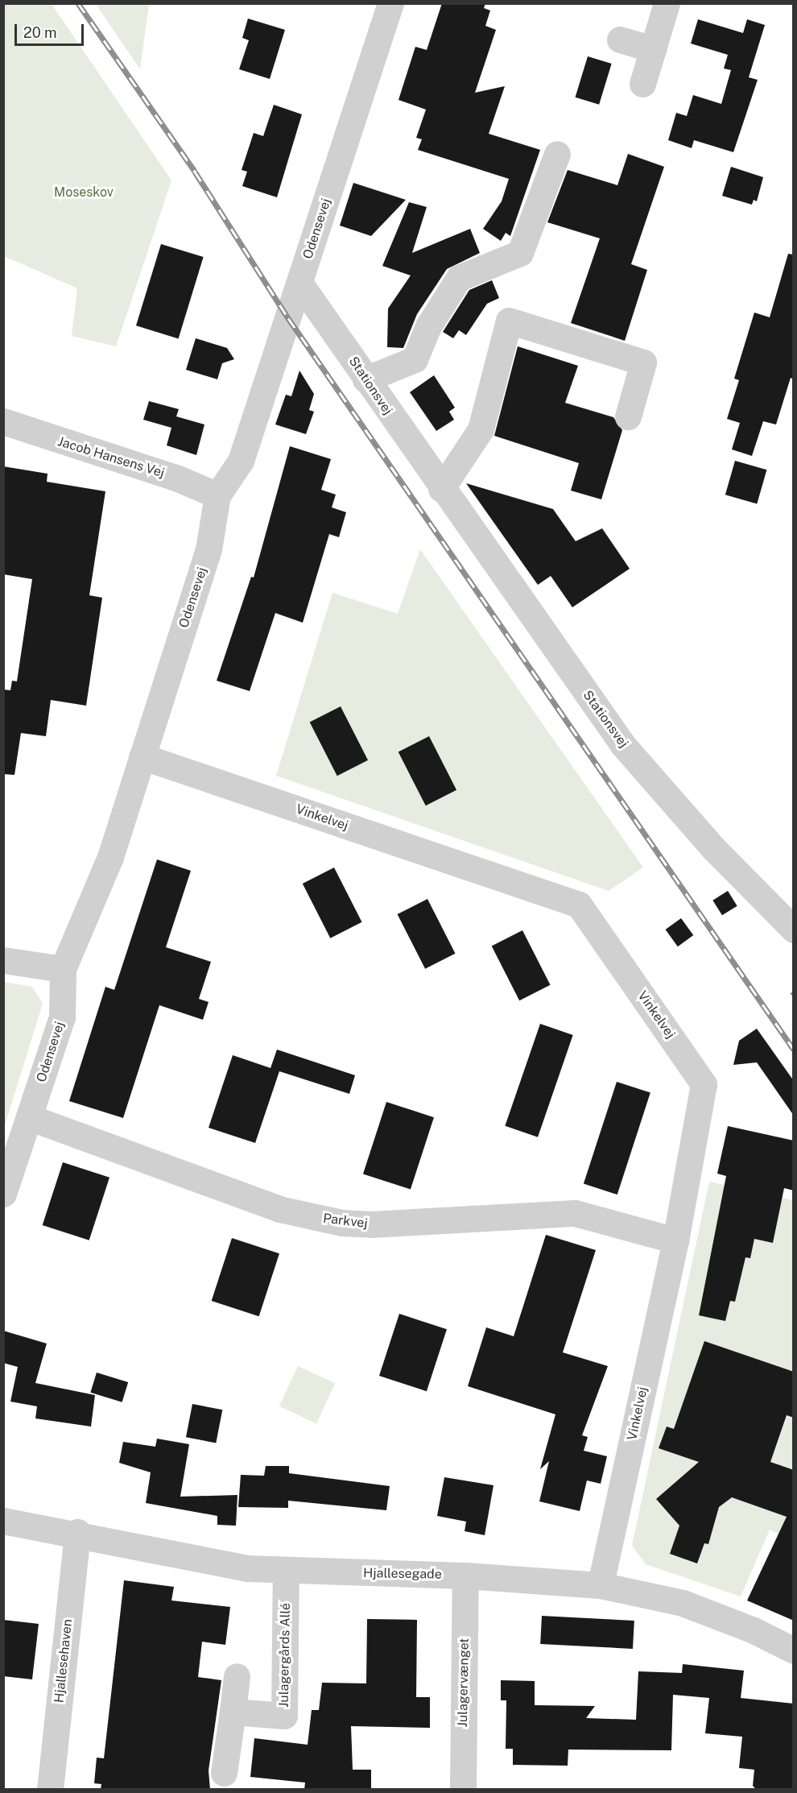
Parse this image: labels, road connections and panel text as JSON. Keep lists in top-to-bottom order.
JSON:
{
  "streets": {
    "street": [
      "Odensevej",
      "Stationsvej",
      "Jacob Hansens Vej",
      "Vinkelvej",
      "Parkvej",
      "Hjallesegade",
      "Julagergårds Allé",
      "Hjallesehaven",
      "Julagervænget"
    ]
  },
  "crossings": [
    ["Odensevej", "Stationsvej"],
    ["Odensevej", "Jacob Hansens Vej"],
    ["Odensevej", "Vinkelvej"],
    ["Odensevej", "Parkvej"],
    ["Vinkelvej", "Parkvej"],
    ["Vinkelvej", "Hjallesegade"],
    ["Hjallesegade", "Julagergårds Allé"],
    ["Hjallesegade", "Hjallesehaven"],
    ["Hjallesegade", "Julagervænget"]
  ],
  "parks": ["Moseskov"],
  "scale_bar": "20 m"
}
